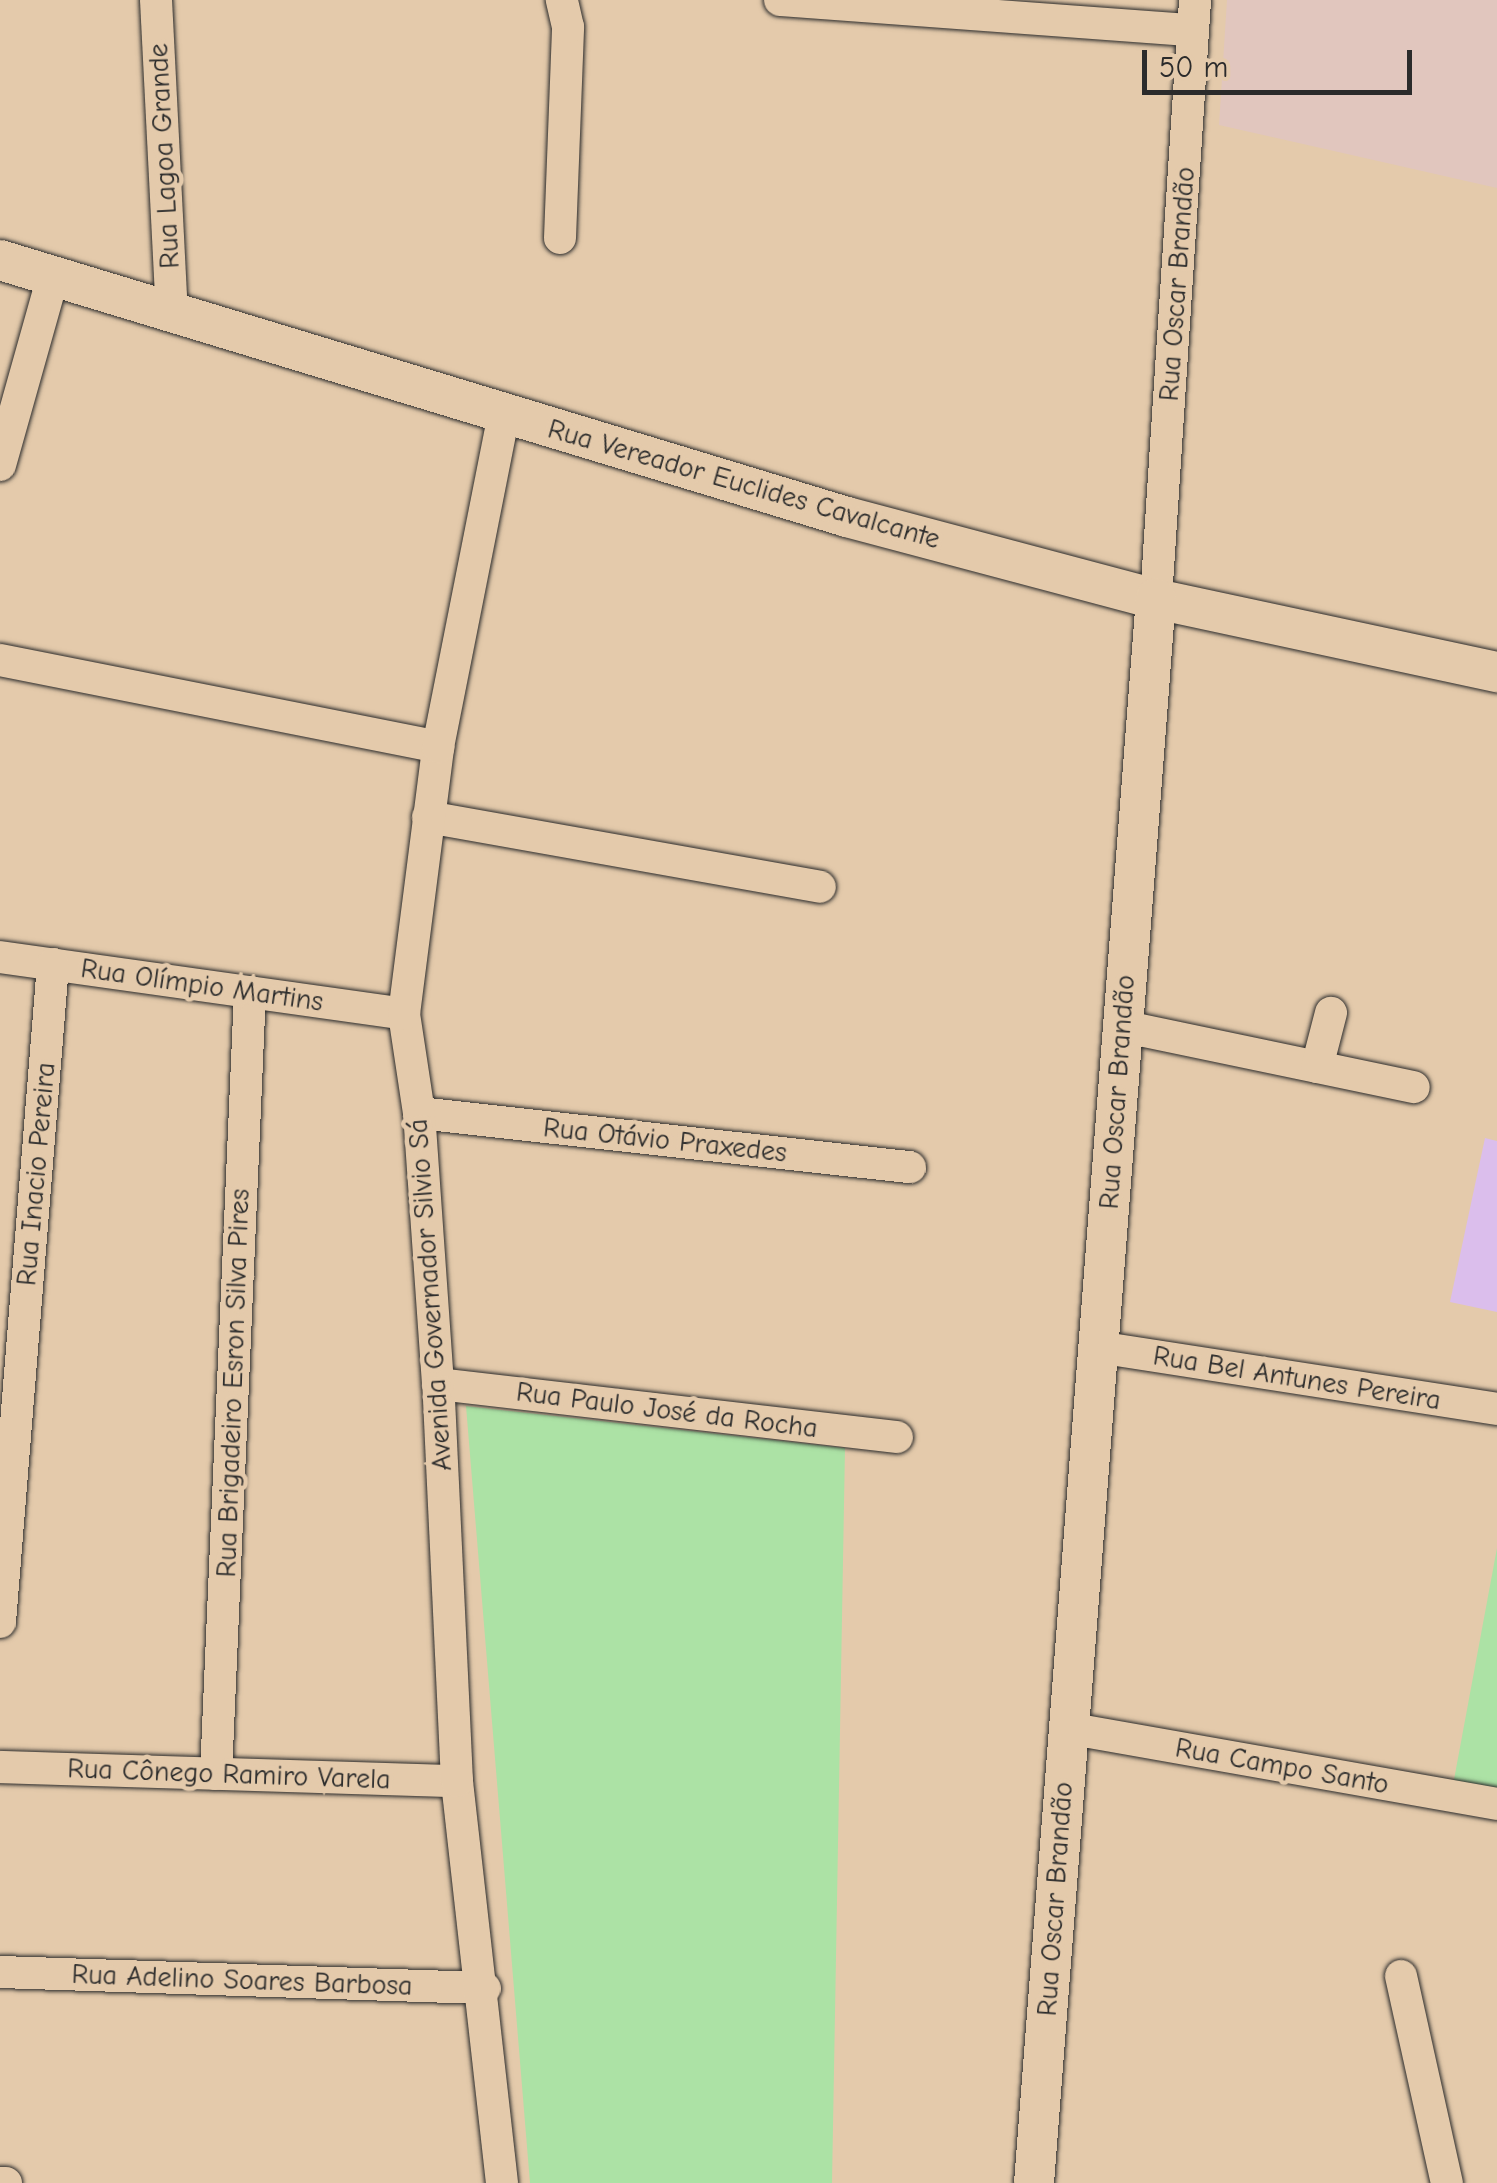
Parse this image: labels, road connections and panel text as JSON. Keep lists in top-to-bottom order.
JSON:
{
  "streets": {
    "street": [
      "Rua Lagoa Grande",
      "Rua Oscar Brandão",
      "Rua Vereador Euclides Cavalcante",
      "Rua Olímpio Martins",
      "Rua Otávio Praxedes",
      "Rua Inacio Pereira",
      "Avenida Governador Silvio Sá",
      "Rua Bel Antunes Pereira",
      "Rua Brigadeiro Esron Silva Pires",
      "Rua Paulo José da Rocha",
      "Rua Campo Santo",
      "Rua Cônego Ramiro Varela",
      "Rua Adelino Soares Barbosa"
    ]
  },
  "crossings": [
    ["Rua Lagoa Grande", "Rua Vereador Euclides Cavalcante"],
    ["Rua Oscar Brandão", "Rua Vereador Euclides Cavalcante"],
    ["Rua Oscar Brandão", "Rua Bel Antunes Pereira"],
    ["Rua Oscar Brandão", "Rua Campo Santo"],
    ["Rua Vereador Euclides Cavalcante", "Avenida Governador Silvio Sá"],
    ["Rua Olímpio Martins", "Rua Inacio Pereira"],
    ["Rua Olímpio Martins", "Avenida Governador Silvio Sá"],
    ["Rua Olímpio Martins", "Rua Brigadeiro Esron Silva Pires"],
    ["Rua Otávio Praxedes", "Avenida Governador Silvio Sá"],
    ["Avenida Governador Silvio Sá", "Rua Paulo José da Rocha"],
    ["Avenida Governador Silvio Sá", "Rua Cônego Ramiro Varela"],
    ["Avenida Governador Silvio Sá", "Rua Adelino Soares Barbosa"],
    ["Rua Brigadeiro Esron Silva Pires", "Rua Cônego Ramiro Varela"]
  ],
  "scale_bar": "50 m"
}
